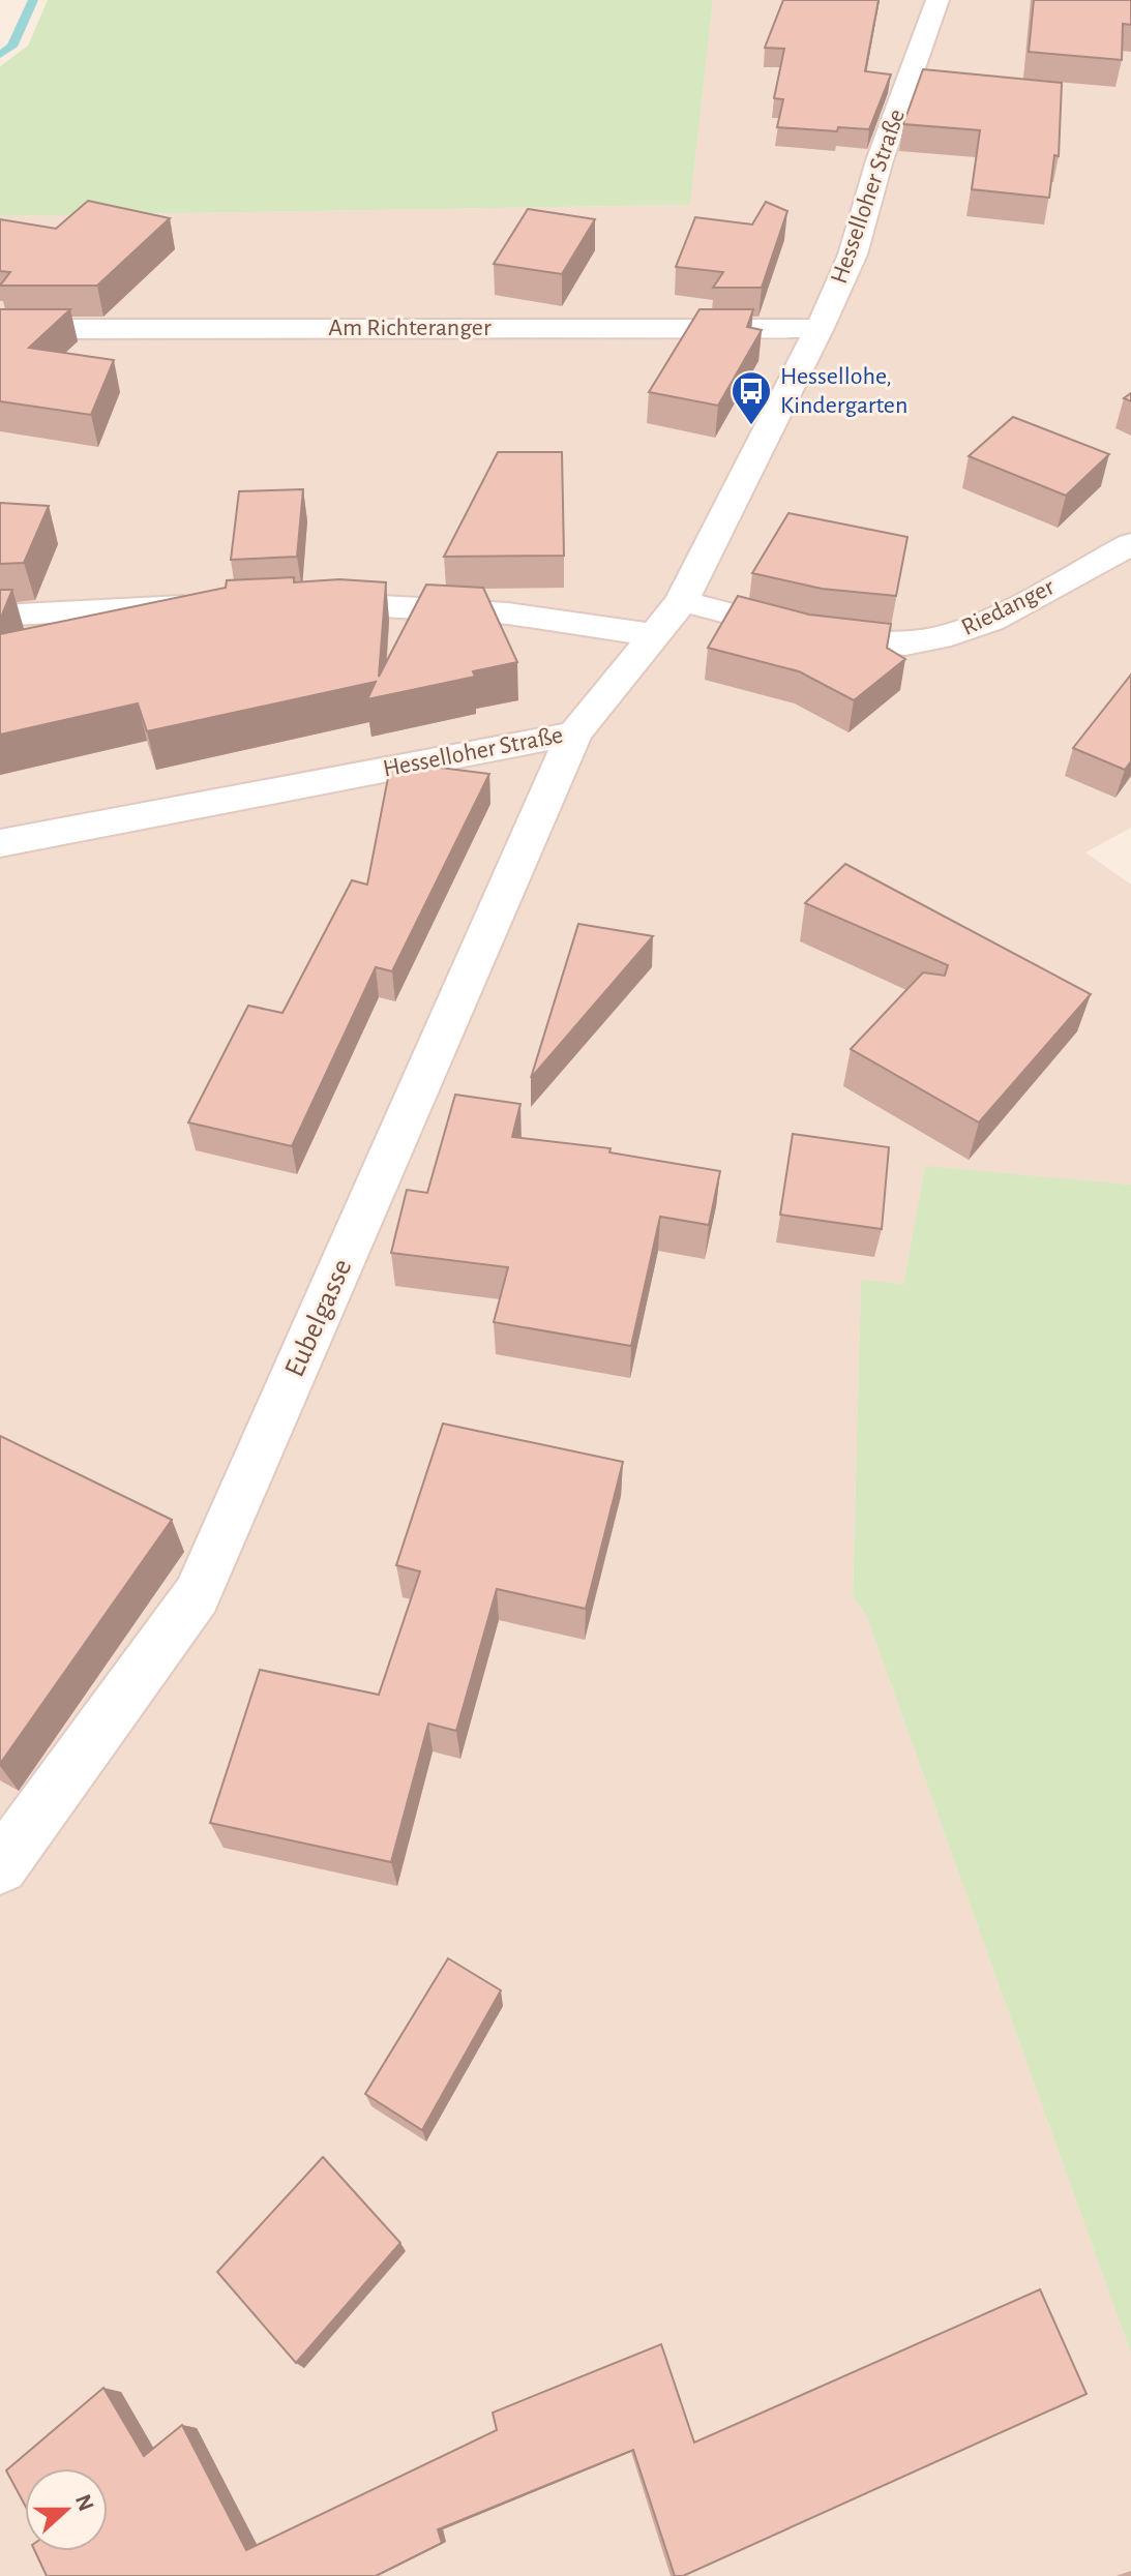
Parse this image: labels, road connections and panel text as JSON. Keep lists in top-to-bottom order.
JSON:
{
  "streets": {
    "street": [
      "Hesselloher Straße",
      "Am Richteranger",
      "Riedanger",
      "Eubelgasse"
    ]
  },
  "crossings": [
    ["Hesselloher Straße", "Am Richteranger"],
    ["Hesselloher Straße", "Riedanger"],
    ["Hesselloher Straße", "Eubelgasse"]
  ],
  "places": {
    "bus stop": ["Hessellohe, Kindergarten"]
  },
  "north": "right"
}
